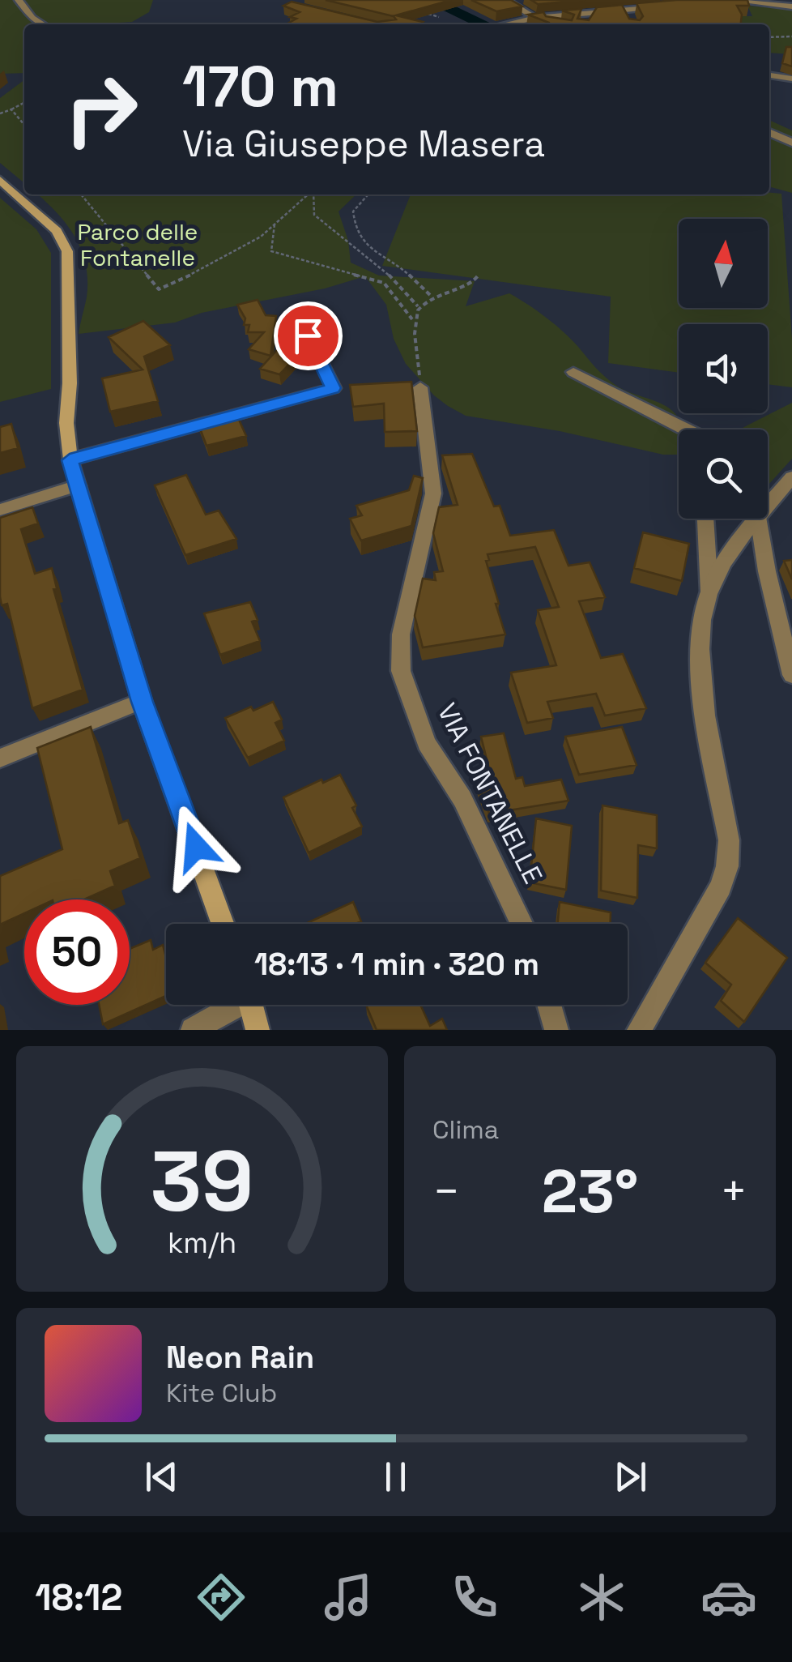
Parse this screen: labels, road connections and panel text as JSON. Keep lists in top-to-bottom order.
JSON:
{
  "streets": {
    "street": ["VIA FONTANELLE"]
  },
  "parks": ["Parco delle Fontanelle"],
  "north": "top",
  "page": {
    "turn": ["170 m", "Via Giuseppe Masera"],
    "limit": "50",
    "trip": "18:13 · 1 min · 320 m",
    "tile": "Clima",
    "heat": ["−", "23°", "+"],
    "song": ["Neon Rain", "Kite Club"],
    "tabs": "18:12",
    "gauge": ["39", "km/h"]
  }
}
